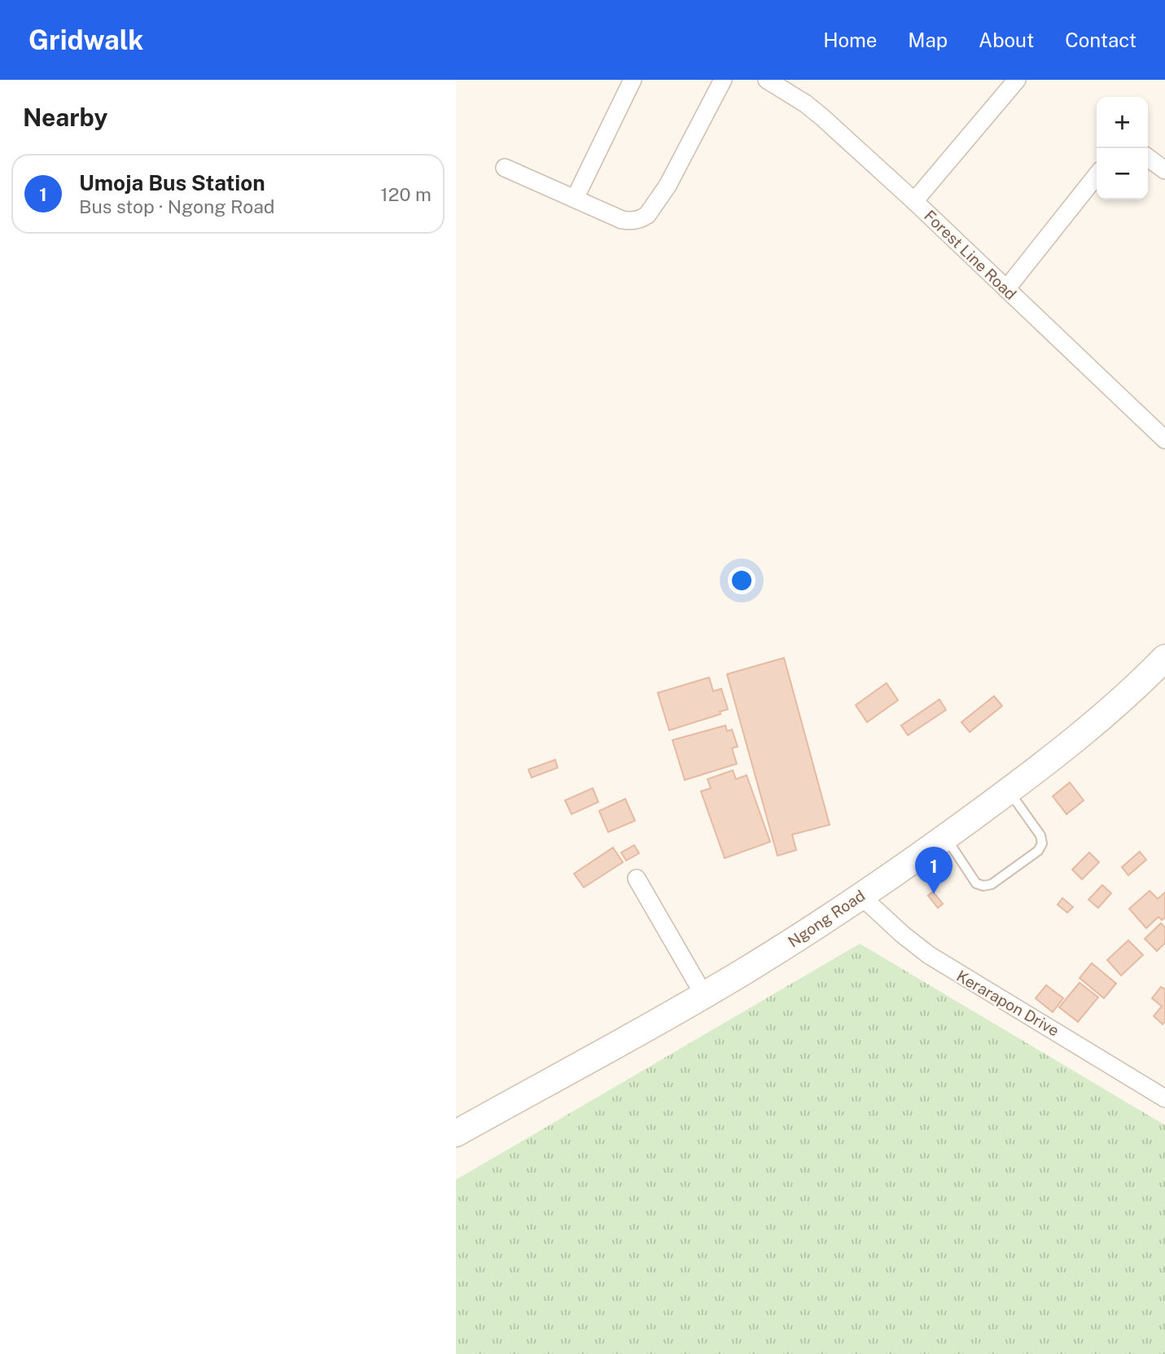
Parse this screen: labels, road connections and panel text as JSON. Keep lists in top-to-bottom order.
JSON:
{
  "streets": {
    "main road": ["Ngong Road"],
    "street": ["Forest Line Road", "Kerarapon Drive"]
  },
  "crossings": [
    ["Ngong Road", "Kerarapon Drive"]
  ],
  "page": {
    "header": "Gridwalk",
    "nav": [
      "Home",
      "Map",
      "About",
      "Contact"
    ],
    "heading": "Nearby",
    "map_buttons": ["+", "−"],
    "list": [
      {
        "mark": "1",
        "name": "Umoja Bus Station",
        "note": "Bus stop · Ngong Road",
        "value": "120 m"
      }
    ],
    "pins": "1"
  }
}
